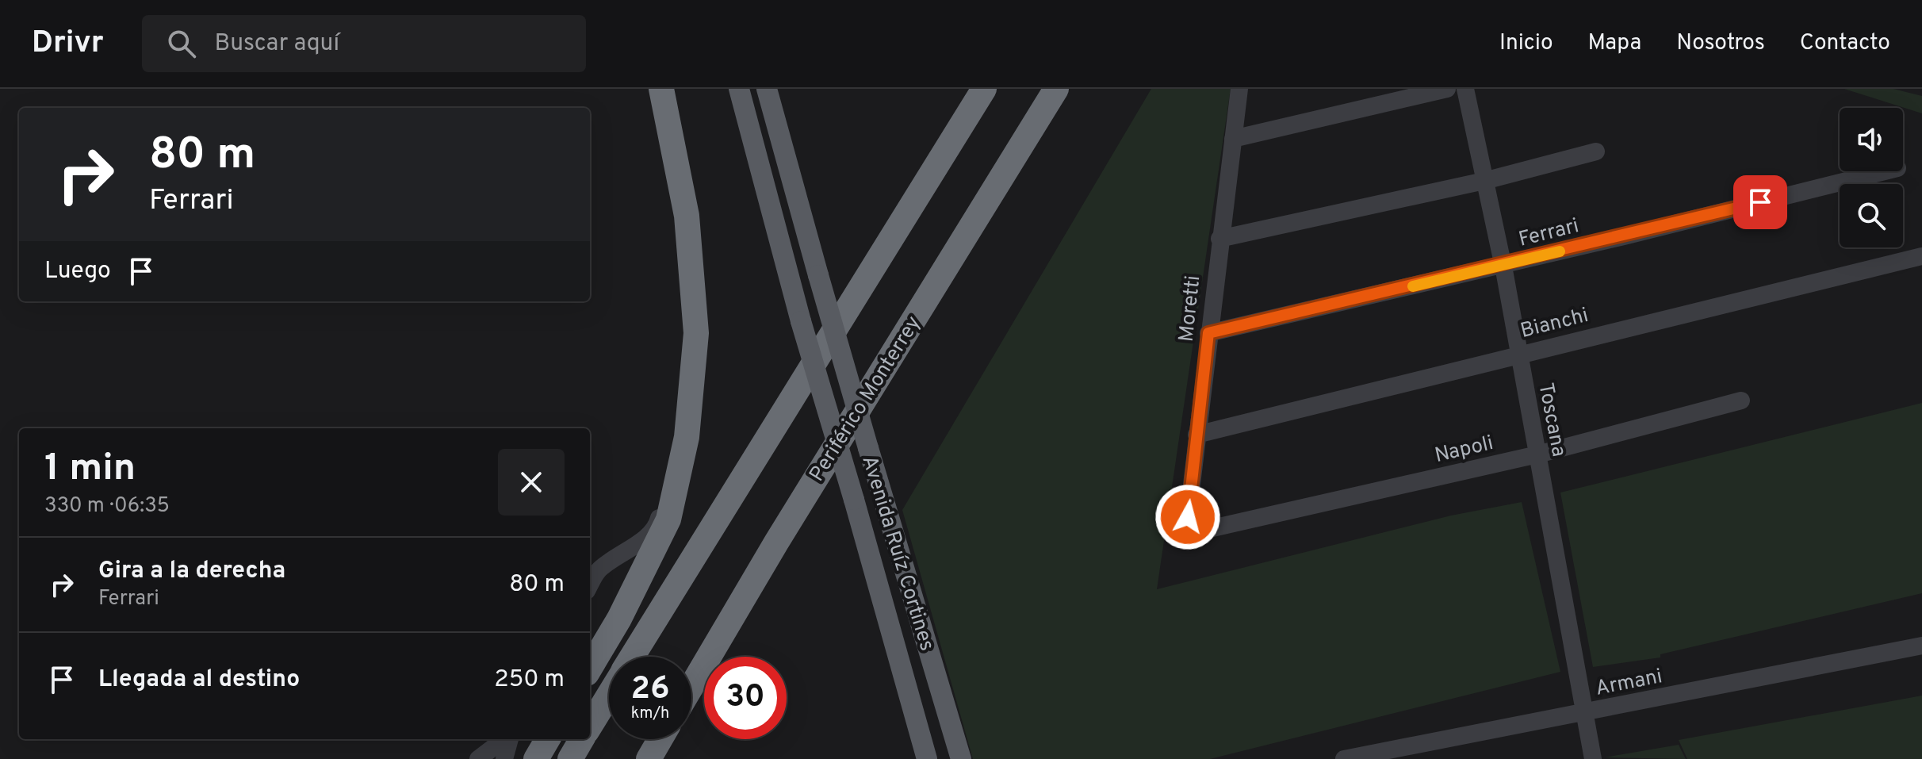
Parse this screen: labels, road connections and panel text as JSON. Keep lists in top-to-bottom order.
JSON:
{
  "streets": {
    "highway": ["Periférico Monterrey"],
    "main road": ["Avenida Ruíz Cortines"],
    "street": [
      "Ferrari",
      "Moretti",
      "Bianchi",
      "Toscana",
      "Napoli",
      "Armani"
    ]
  },
  "crossings": [
    ["Ferrari", "Moretti"],
    ["Ferrari", "Toscana"],
    ["Moretti", "Bianchi"],
    ["Moretti", "Napoli"],
    ["Bianchi", "Toscana"],
    ["Toscana", "Napoli"],
    ["Toscana", "Armani"]
  ],
  "page": {
    "header": "Drivr",
    "search": "Buscar aquí",
    "nav": [
      "Inicio",
      "Mapa",
      "Nosotros",
      "Contacto"
    ],
    "turn": ["80 m", "Ferrari"],
    "then": "Luego",
    "heading": ["1 min", "330 m · 06:35"],
    "list": [
      {
        "name": "Gira a la derecha",
        "note": "Ferrari",
        "value": "80 m"
      },
      {
        "name": "Llegada al destino",
        "value": "250 m"
      }
    ],
    "speed": "26 km/h",
    "limit": "30"
  }
}
